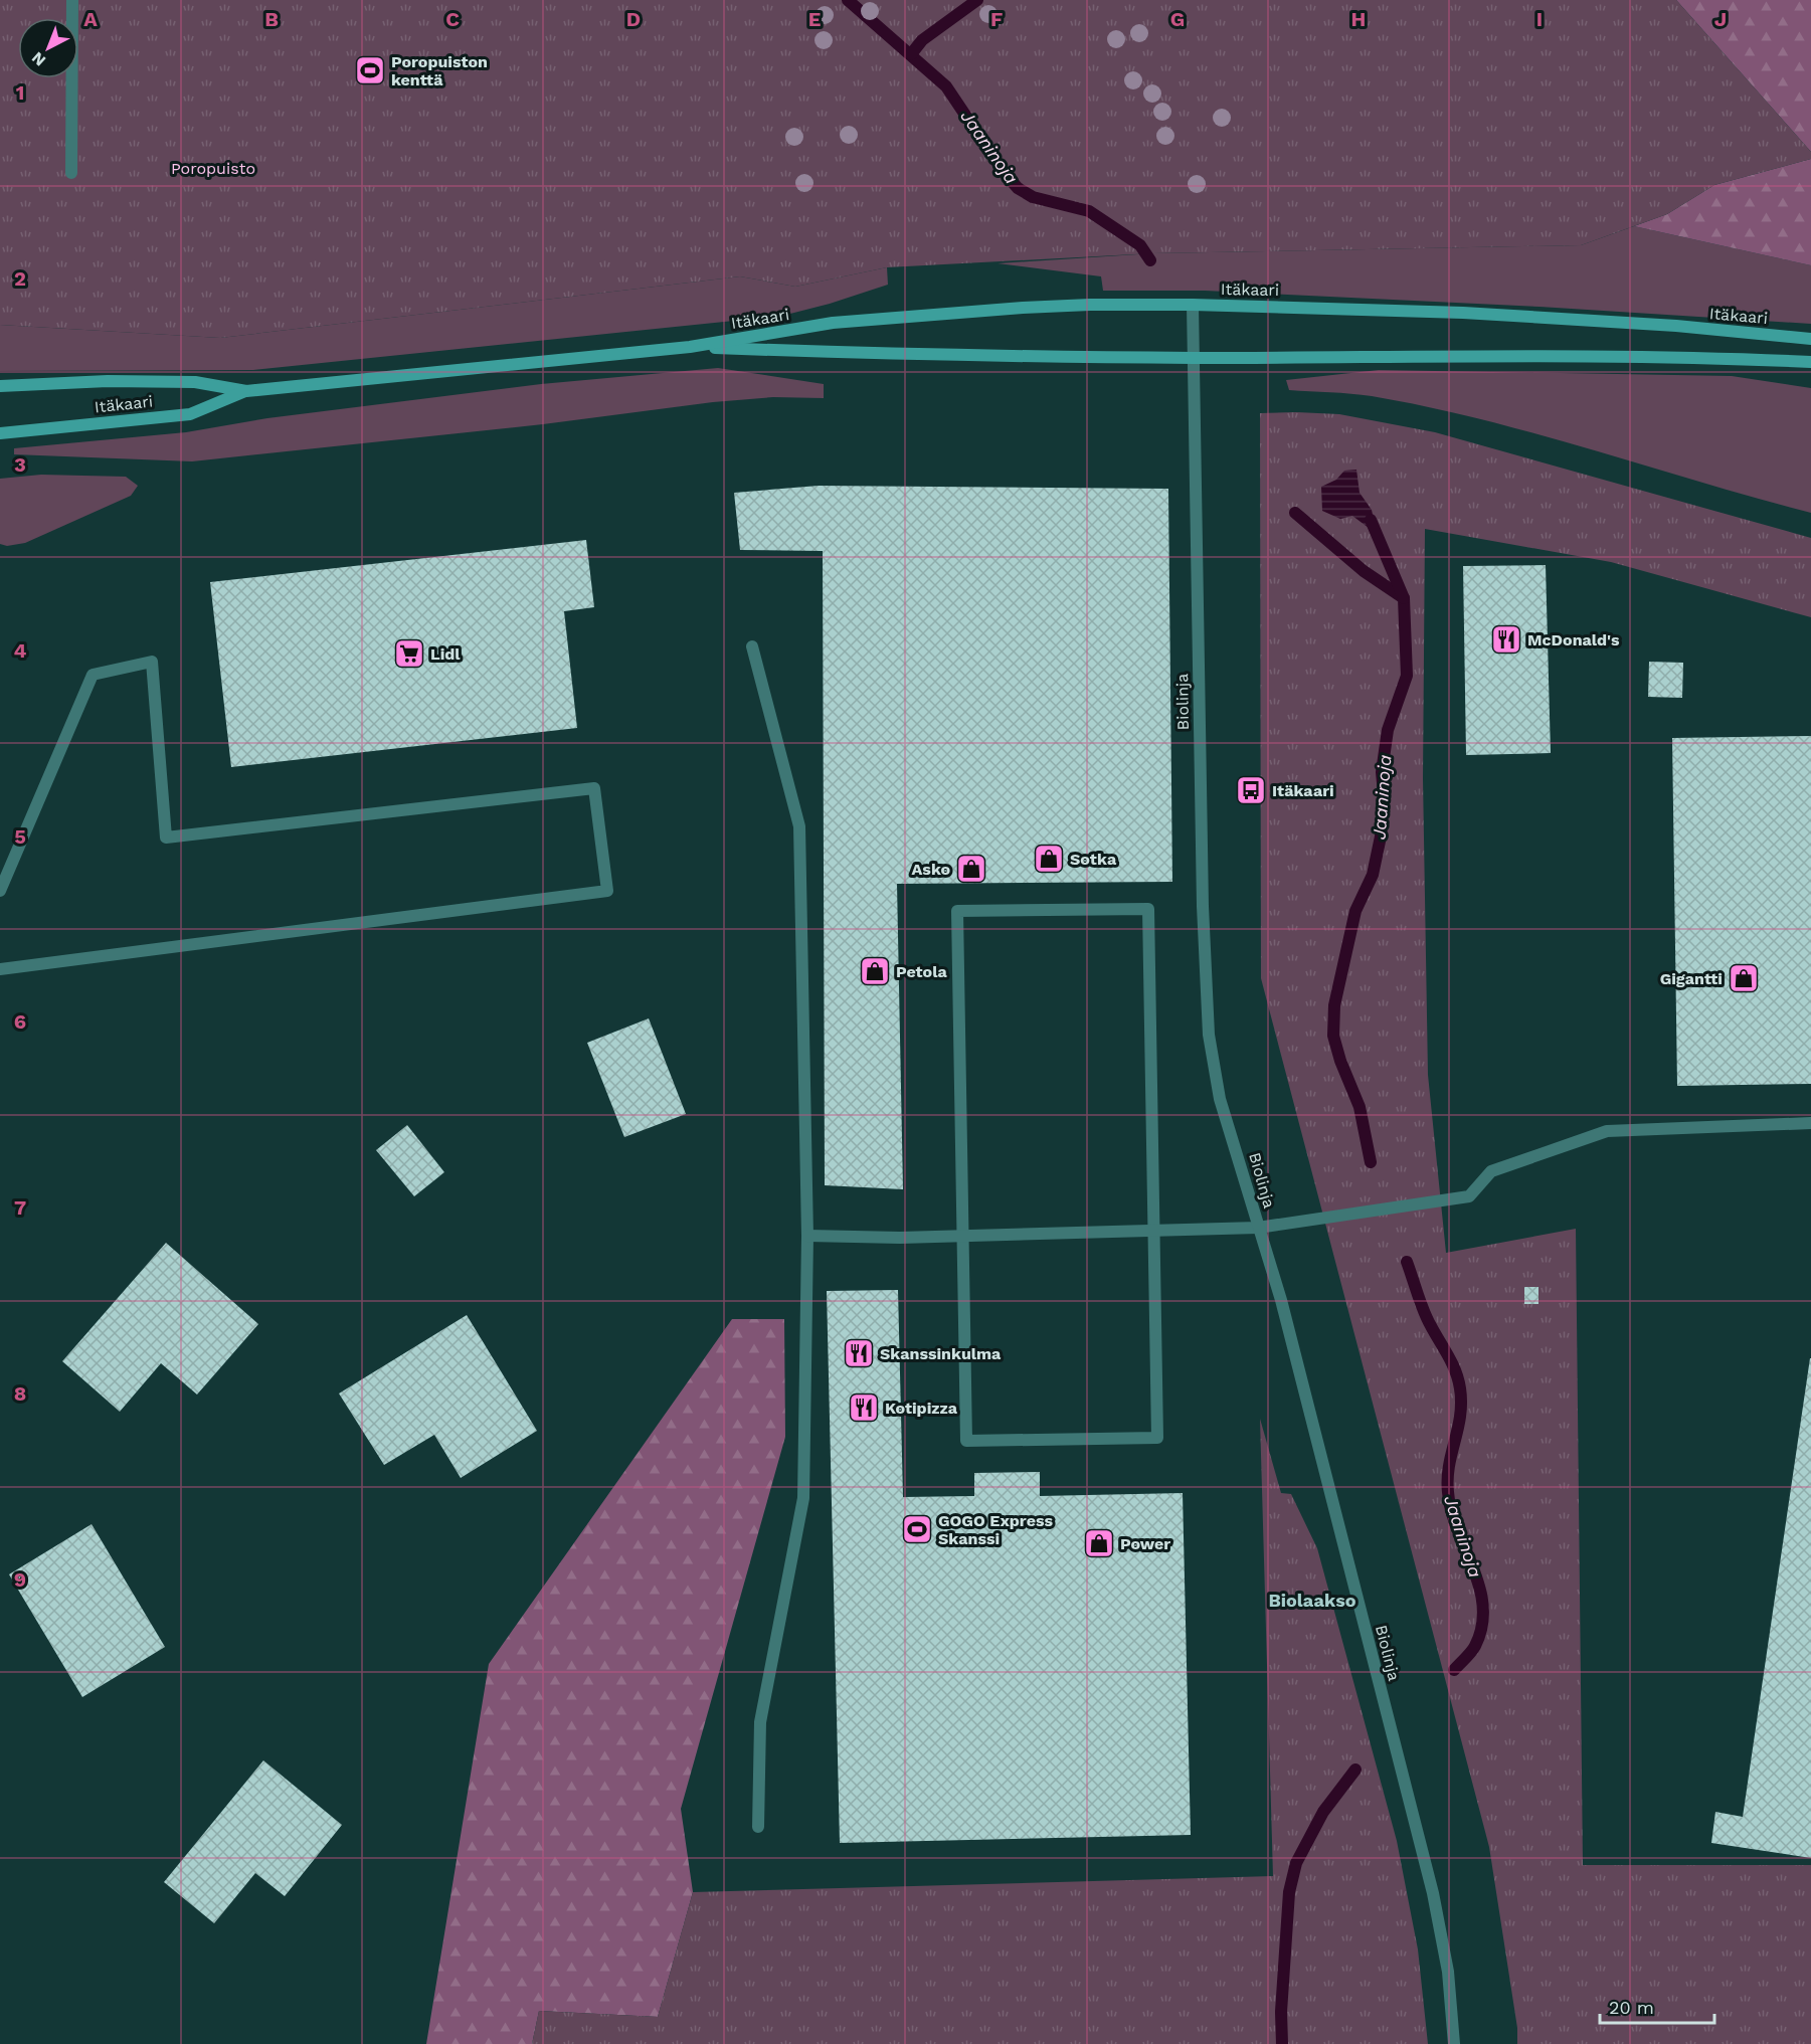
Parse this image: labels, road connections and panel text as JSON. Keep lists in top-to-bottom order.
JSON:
{
  "streets": {
    "street": ["Itäkaari", "Biolinja"]
  },
  "crossings": [
    ["Itäkaari", "Biolinja"]
  ],
  "districts": ["Biolaakso"],
  "water": ["Jaaninoja"],
  "parks": ["Poropuisto"],
  "places": {
    "sports": ["Poropuiston kenttä", "GOGO Express Skanssi"],
    "restaurant": ["McDonald's", "Skanssinkulma", "Kotipizza"],
    "supermarket": ["Lidl"],
    "bus stop": ["Itäkaari"],
    "shop": [
      "Sotka",
      "Asko",
      "Petola",
      "Gigantti",
      "Power"
    ]
  },
  "scale_bar": "20 m",
  "north": "bottom left",
  "grid": {
    "columns": [
      "A",
      "B",
      "C",
      "D",
      "E",
      "F",
      "G",
      "H",
      "I",
      "J"
    ],
    "rows": [
      "1",
      "2",
      "3",
      "4",
      "5",
      "6",
      "7",
      "8",
      "9"
    ]
  }
}
